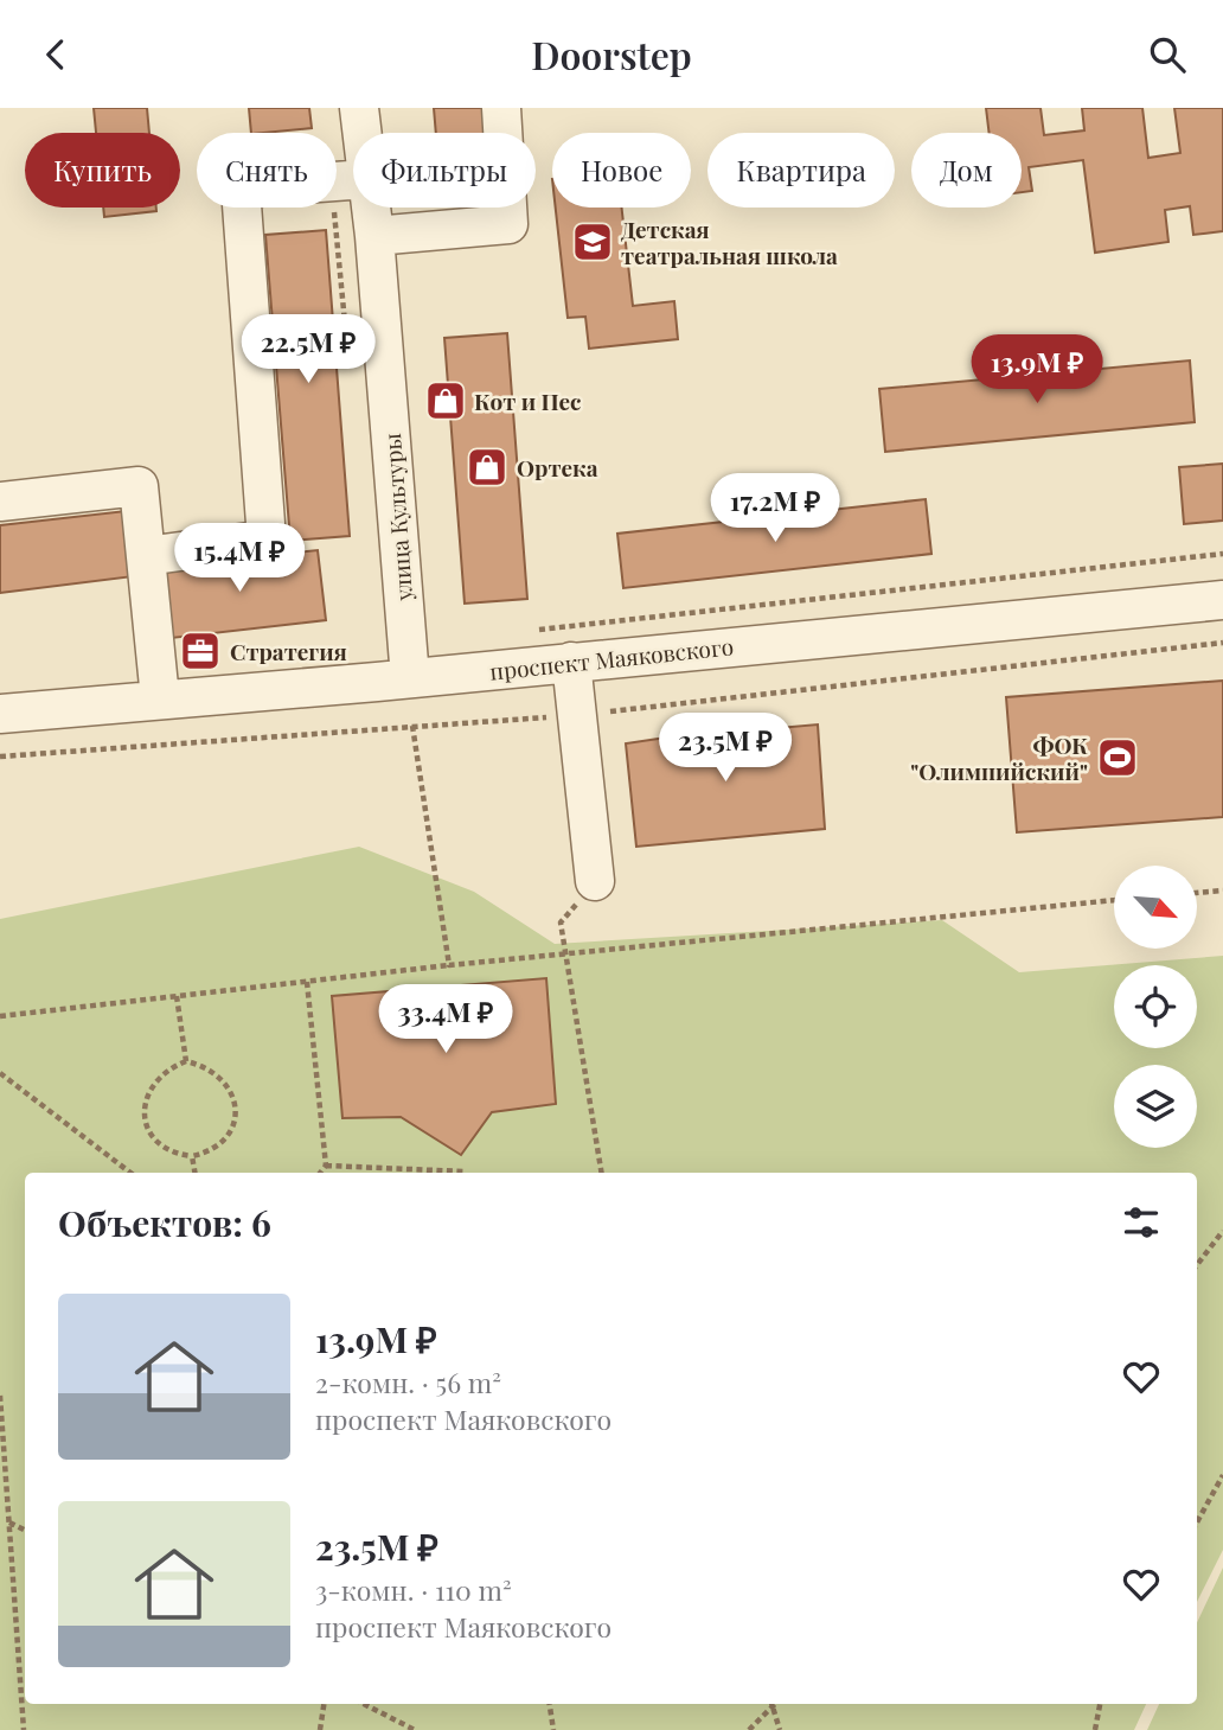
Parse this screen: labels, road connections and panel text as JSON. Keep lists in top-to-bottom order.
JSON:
{
  "streets": {
    "street": ["улица Культуры", "проспект Маяковского"]
  },
  "crossings": [
    ["улица Культуры", "проспект Маяковского"]
  ],
  "places": {
    "school or university": ["Детская театральная школа"],
    "shop": ["Кот и Пес", "Ортека"],
    "office": ["Стратегия"],
    "sports": ["ФОК \"Олимпийский\""]
  },
  "north": "bottom right",
  "page": {
    "header": "Doorstep",
    "chip": [
      "Купить",
      "Снять",
      "Фильтры",
      "Новое",
      "Квартира",
      "Дом"
    ],
    "price": [
      "22.5M ₽",
      "13.9M ₽",
      "17.2M ₽",
      "15.4M ₽",
      "23.5M ₽",
      "33.4M ₽"
    ],
    "heading": "Объектов: 6",
    "list": [
      {
        "name": "13.9M ₽",
        "note": "2-комн. · 56 m² · проспект Маяковского"
      },
      {
        "name": "23.5M ₽",
        "note": "3-комн. · 110 m² · проспект Маяковского"
      }
    ]
  }
}
